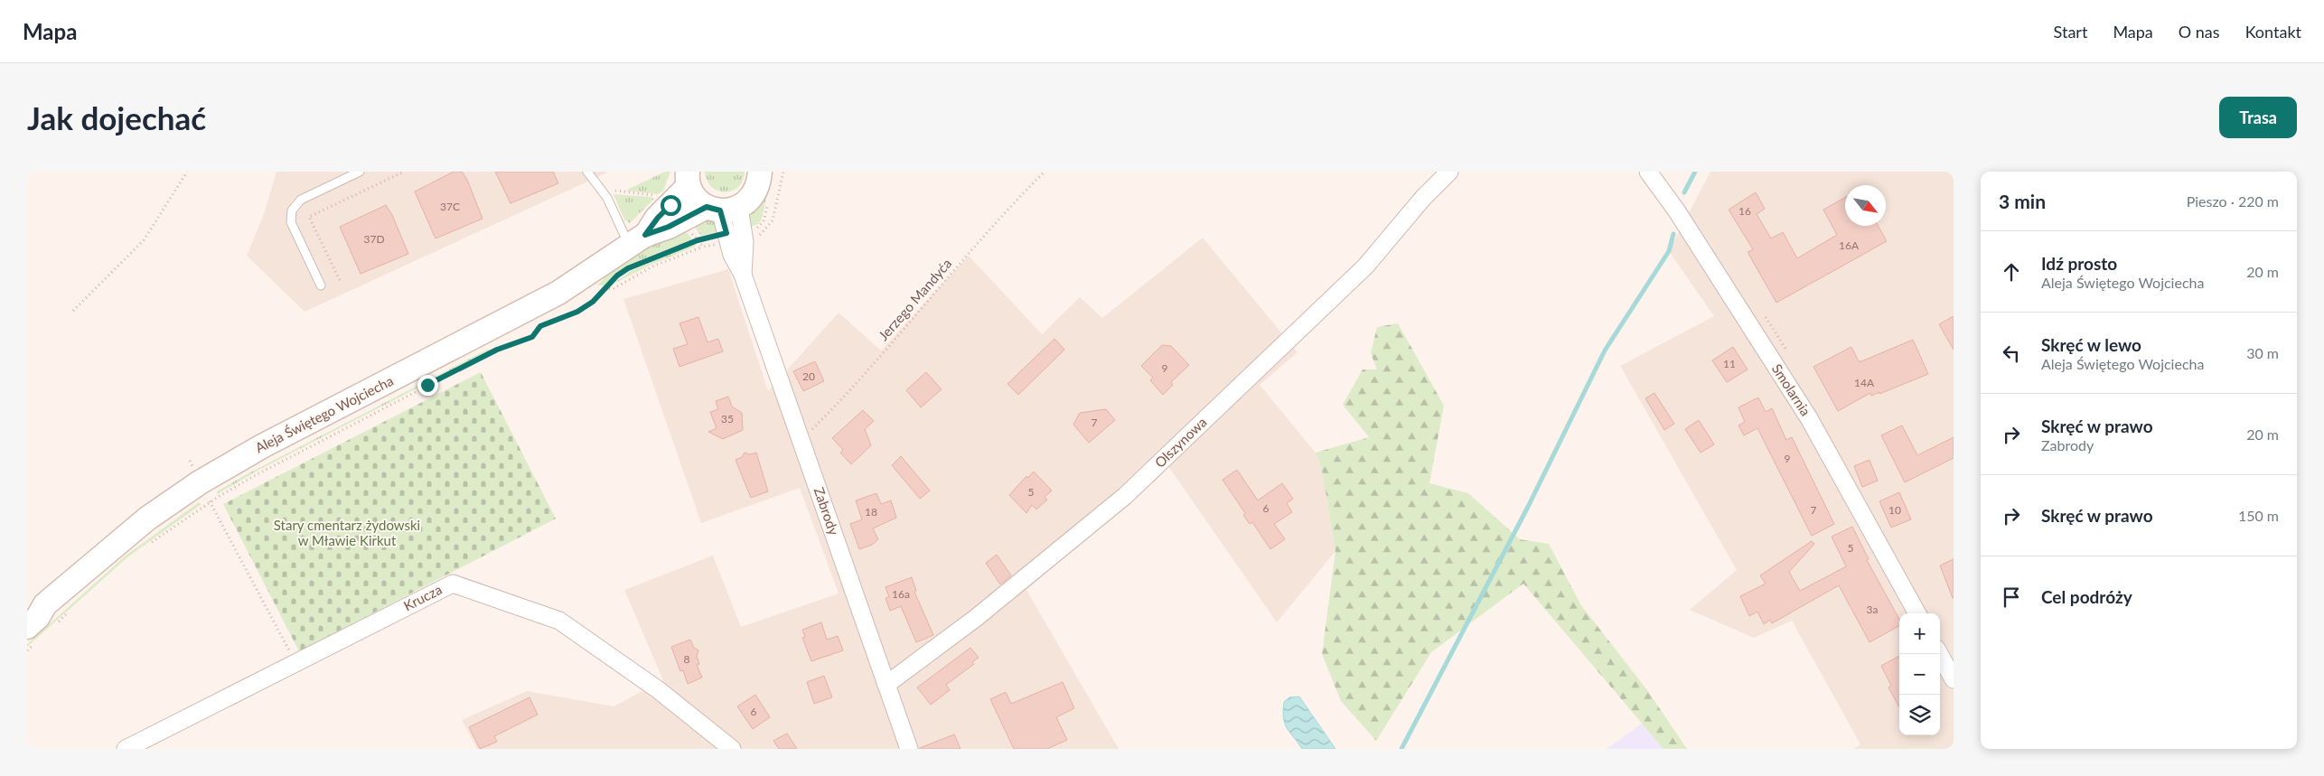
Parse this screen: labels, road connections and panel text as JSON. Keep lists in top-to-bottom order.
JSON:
{
  "streets": {
    "street": [
      "Smolarnia",
      "Aleja Świętego Wojciecha",
      "Olszynowa",
      "Zabrody",
      "Krucza"
    ],
    "path": ["Jerzego Mandyća"]
  },
  "crossings": [
    ["Jerzego Mandyća", "Zabrody"],
    ["Aleja Świętego Wojciecha", "Zabrody"],
    ["Olszynowa", "Zabrody"]
  ],
  "parks": ["Stary cmentarz żydowski w Mławie Kirkut"],
  "house_numbers": [
    "37C",
    "16",
    "37D",
    "16A",
    "11",
    "9",
    "20",
    "14A",
    "35",
    "7",
    "9",
    "5",
    "6",
    "7",
    "10",
    "18",
    "5",
    "16a",
    "3a",
    "8",
    "6"
  ],
  "north": "bottom right",
  "page": {
    "header": "Mapa",
    "nav": [
      "Start",
      "Mapa",
      "O nas",
      "Kontakt"
    ],
    "buttons": "Trasa",
    "title": "Jak dojechać",
    "heading": ["3 min", "Pieszo · 220 m"],
    "list": [
      ["Idź prosto", "Aleja Świętego Wojciecha", "20 m"],
      ["Skręć w lewo", "Aleja Świętego Wojciecha", "30 m"],
      ["Skręć w prawo", "Zabrody", "20 m"],
      ["Skręć w prawo", "150 m"],
      "Cel podróży"
    ],
    "map_buttons": ["+", "−"]
  }
}
